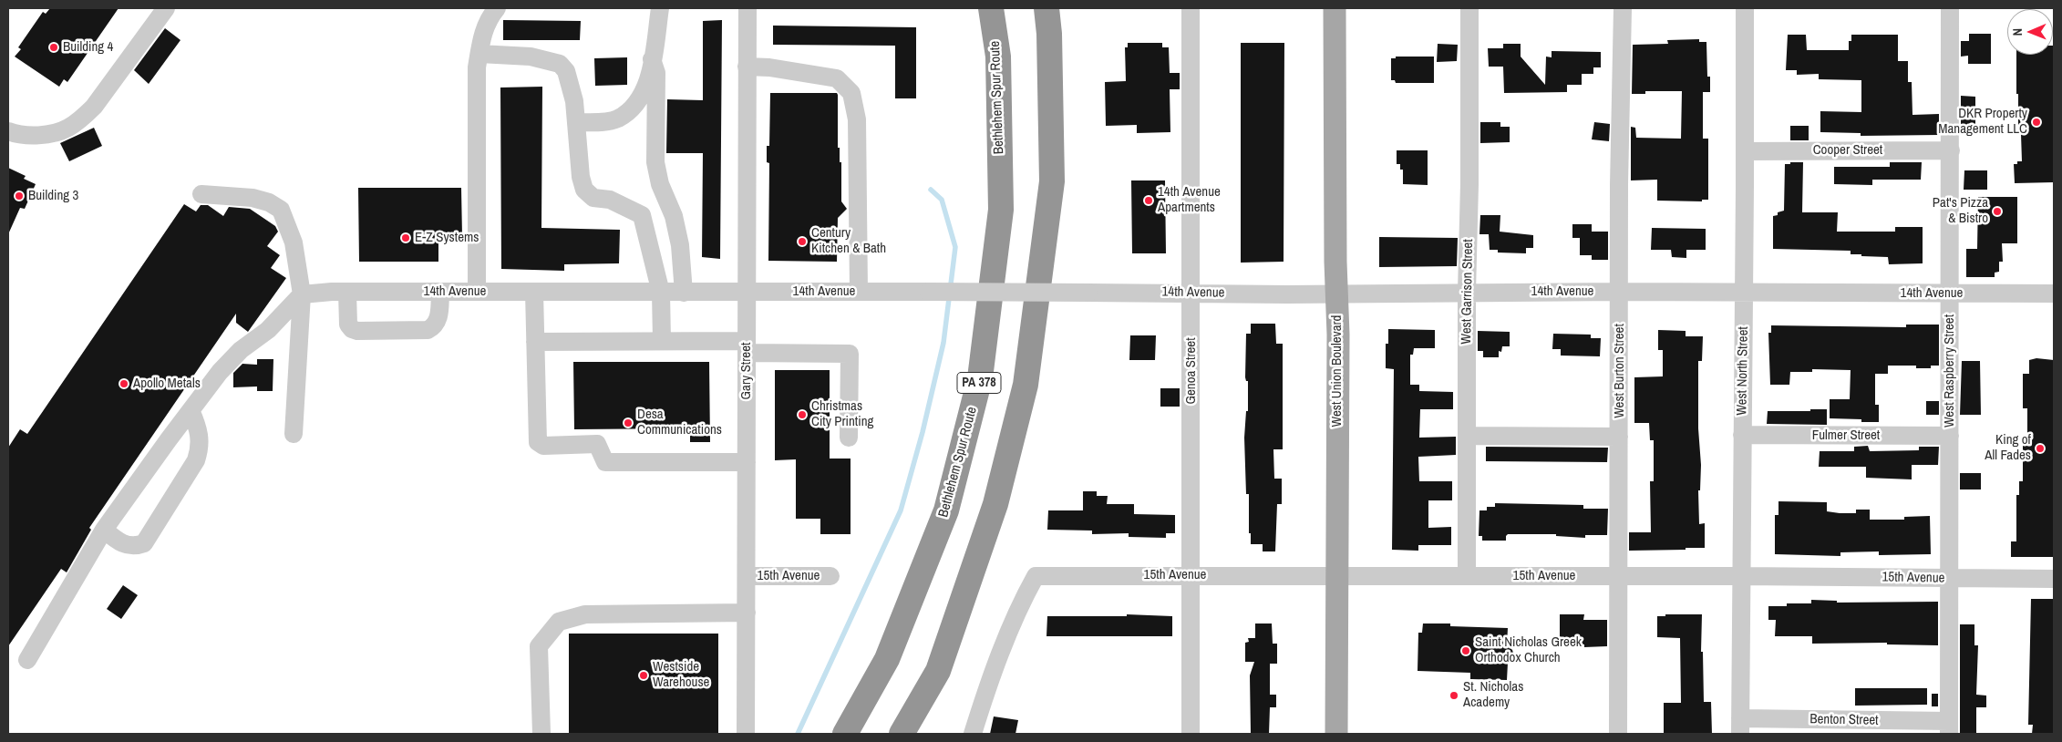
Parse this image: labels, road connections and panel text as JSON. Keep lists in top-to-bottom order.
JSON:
{
  "streets": {
    "highway": ["Bethlehem Spur Route", "PA 378"],
    "main road": ["West Union Boulevard"],
    "street": [
      "Cooper Street",
      "14th Avenue",
      "West Garrison Street",
      "Gary Street",
      "Genoa Street",
      "West Burton Street",
      "West North Street",
      "West Raspberry Street",
      "Fulmer Street",
      "15th Avenue",
      "Benton Street"
    ]
  },
  "crossings": [
    ["Cooper Street", "West North Street"],
    ["Cooper Street", "West Raspberry Street"],
    ["14th Avenue", "West Garrison Street"],
    ["14th Avenue", "Gary Street"],
    ["14th Avenue", "Genoa Street"],
    ["14th Avenue", "West Union Boulevard"],
    ["14th Avenue", "West Burton Street"],
    ["14th Avenue", "West North Street"],
    ["14th Avenue", "West Raspberry Street"],
    ["West Garrison Street", "15th Avenue"],
    ["Gary Street", "15th Avenue"],
    ["Genoa Street", "15th Avenue"],
    ["West Union Boulevard", "15th Avenue"],
    ["West Burton Street", "15th Avenue"],
    ["West North Street", "Fulmer Street"],
    ["West North Street", "15th Avenue"],
    ["West North Street", "Benton Street"],
    ["West Raspberry Street", "Fulmer Street"],
    ["West Raspberry Street", "15th Avenue"],
    ["West Raspberry Street", "Benton Street"]
  ],
  "places": [
    "Building 4",
    "DKR Property Management LLC",
    "Building 3",
    "14th Avenue Apartments",
    "Pat's Pizza & Bistro",
    "E-Z Systems",
    "Century Kitchen & Bath",
    "Apollo Metals",
    "Christmas City Printing",
    "Desa Communications",
    "King of All Fades",
    "Saint Nicholas Greek Orthodox Church",
    "Westside Warehouse",
    "St. Nicholas Academy"
  ],
  "north": "left"
}
